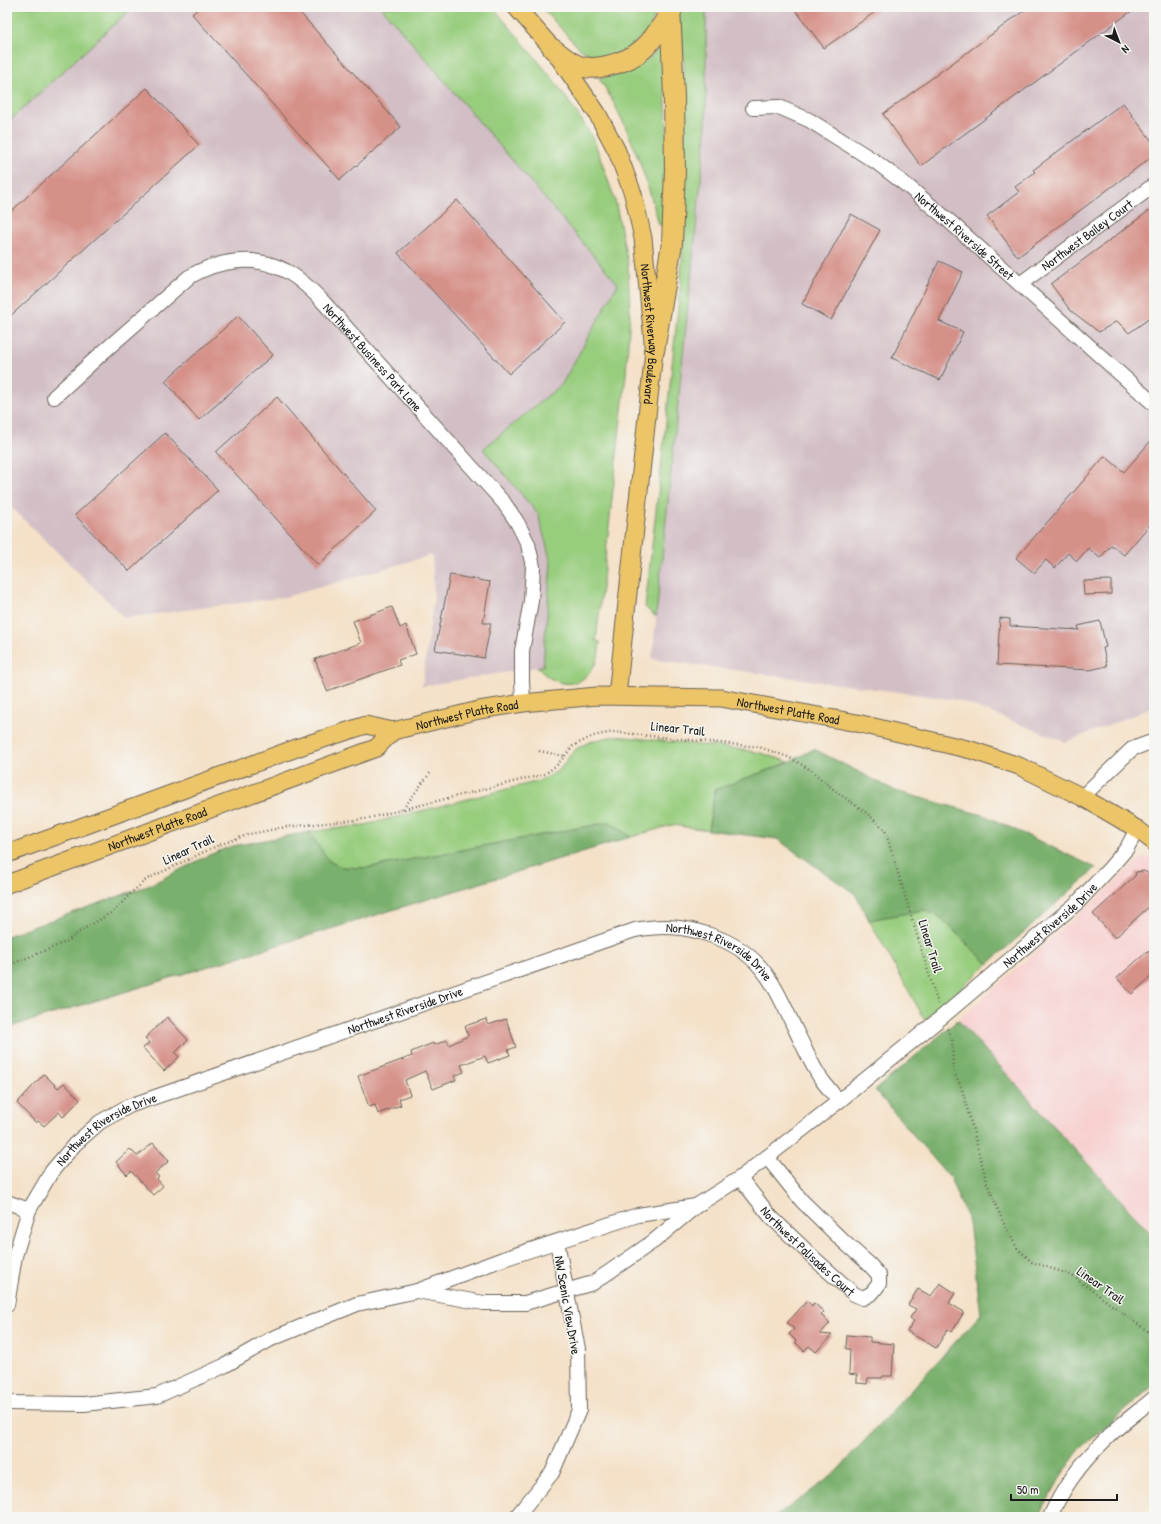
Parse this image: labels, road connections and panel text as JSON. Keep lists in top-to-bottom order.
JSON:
{
  "streets": {
    "main road": ["Northwest Riverway Boulevard", "Northwest Platte Road"],
    "street": [
      "Northwest Bailey Court",
      "Northwest Riverside Street",
      "Northwest Business Park Lane",
      "Northwest Riverside Drive",
      "Northwest Palisades Court",
      "NW Scenic View Drive"
    ],
    "path": ["Linear Trail"]
  },
  "crossings": [
    ["Northwest Bailey Court", "Northwest Riverside Street"],
    ["Northwest Riverway Boulevard", "Northwest Platte Road"],
    ["Northwest Business Park Lane", "Northwest Platte Road"],
    ["Northwest Platte Road", "Northwest Riverside Drive"],
    ["Linear Trail", "Northwest Riverside Drive"],
    ["Northwest Riverside Drive", "Northwest Palisades Court"],
    ["Northwest Riverside Drive", "NW Scenic View Drive"]
  ],
  "scale_bar": "50 m",
  "north": "bottom right"
}
